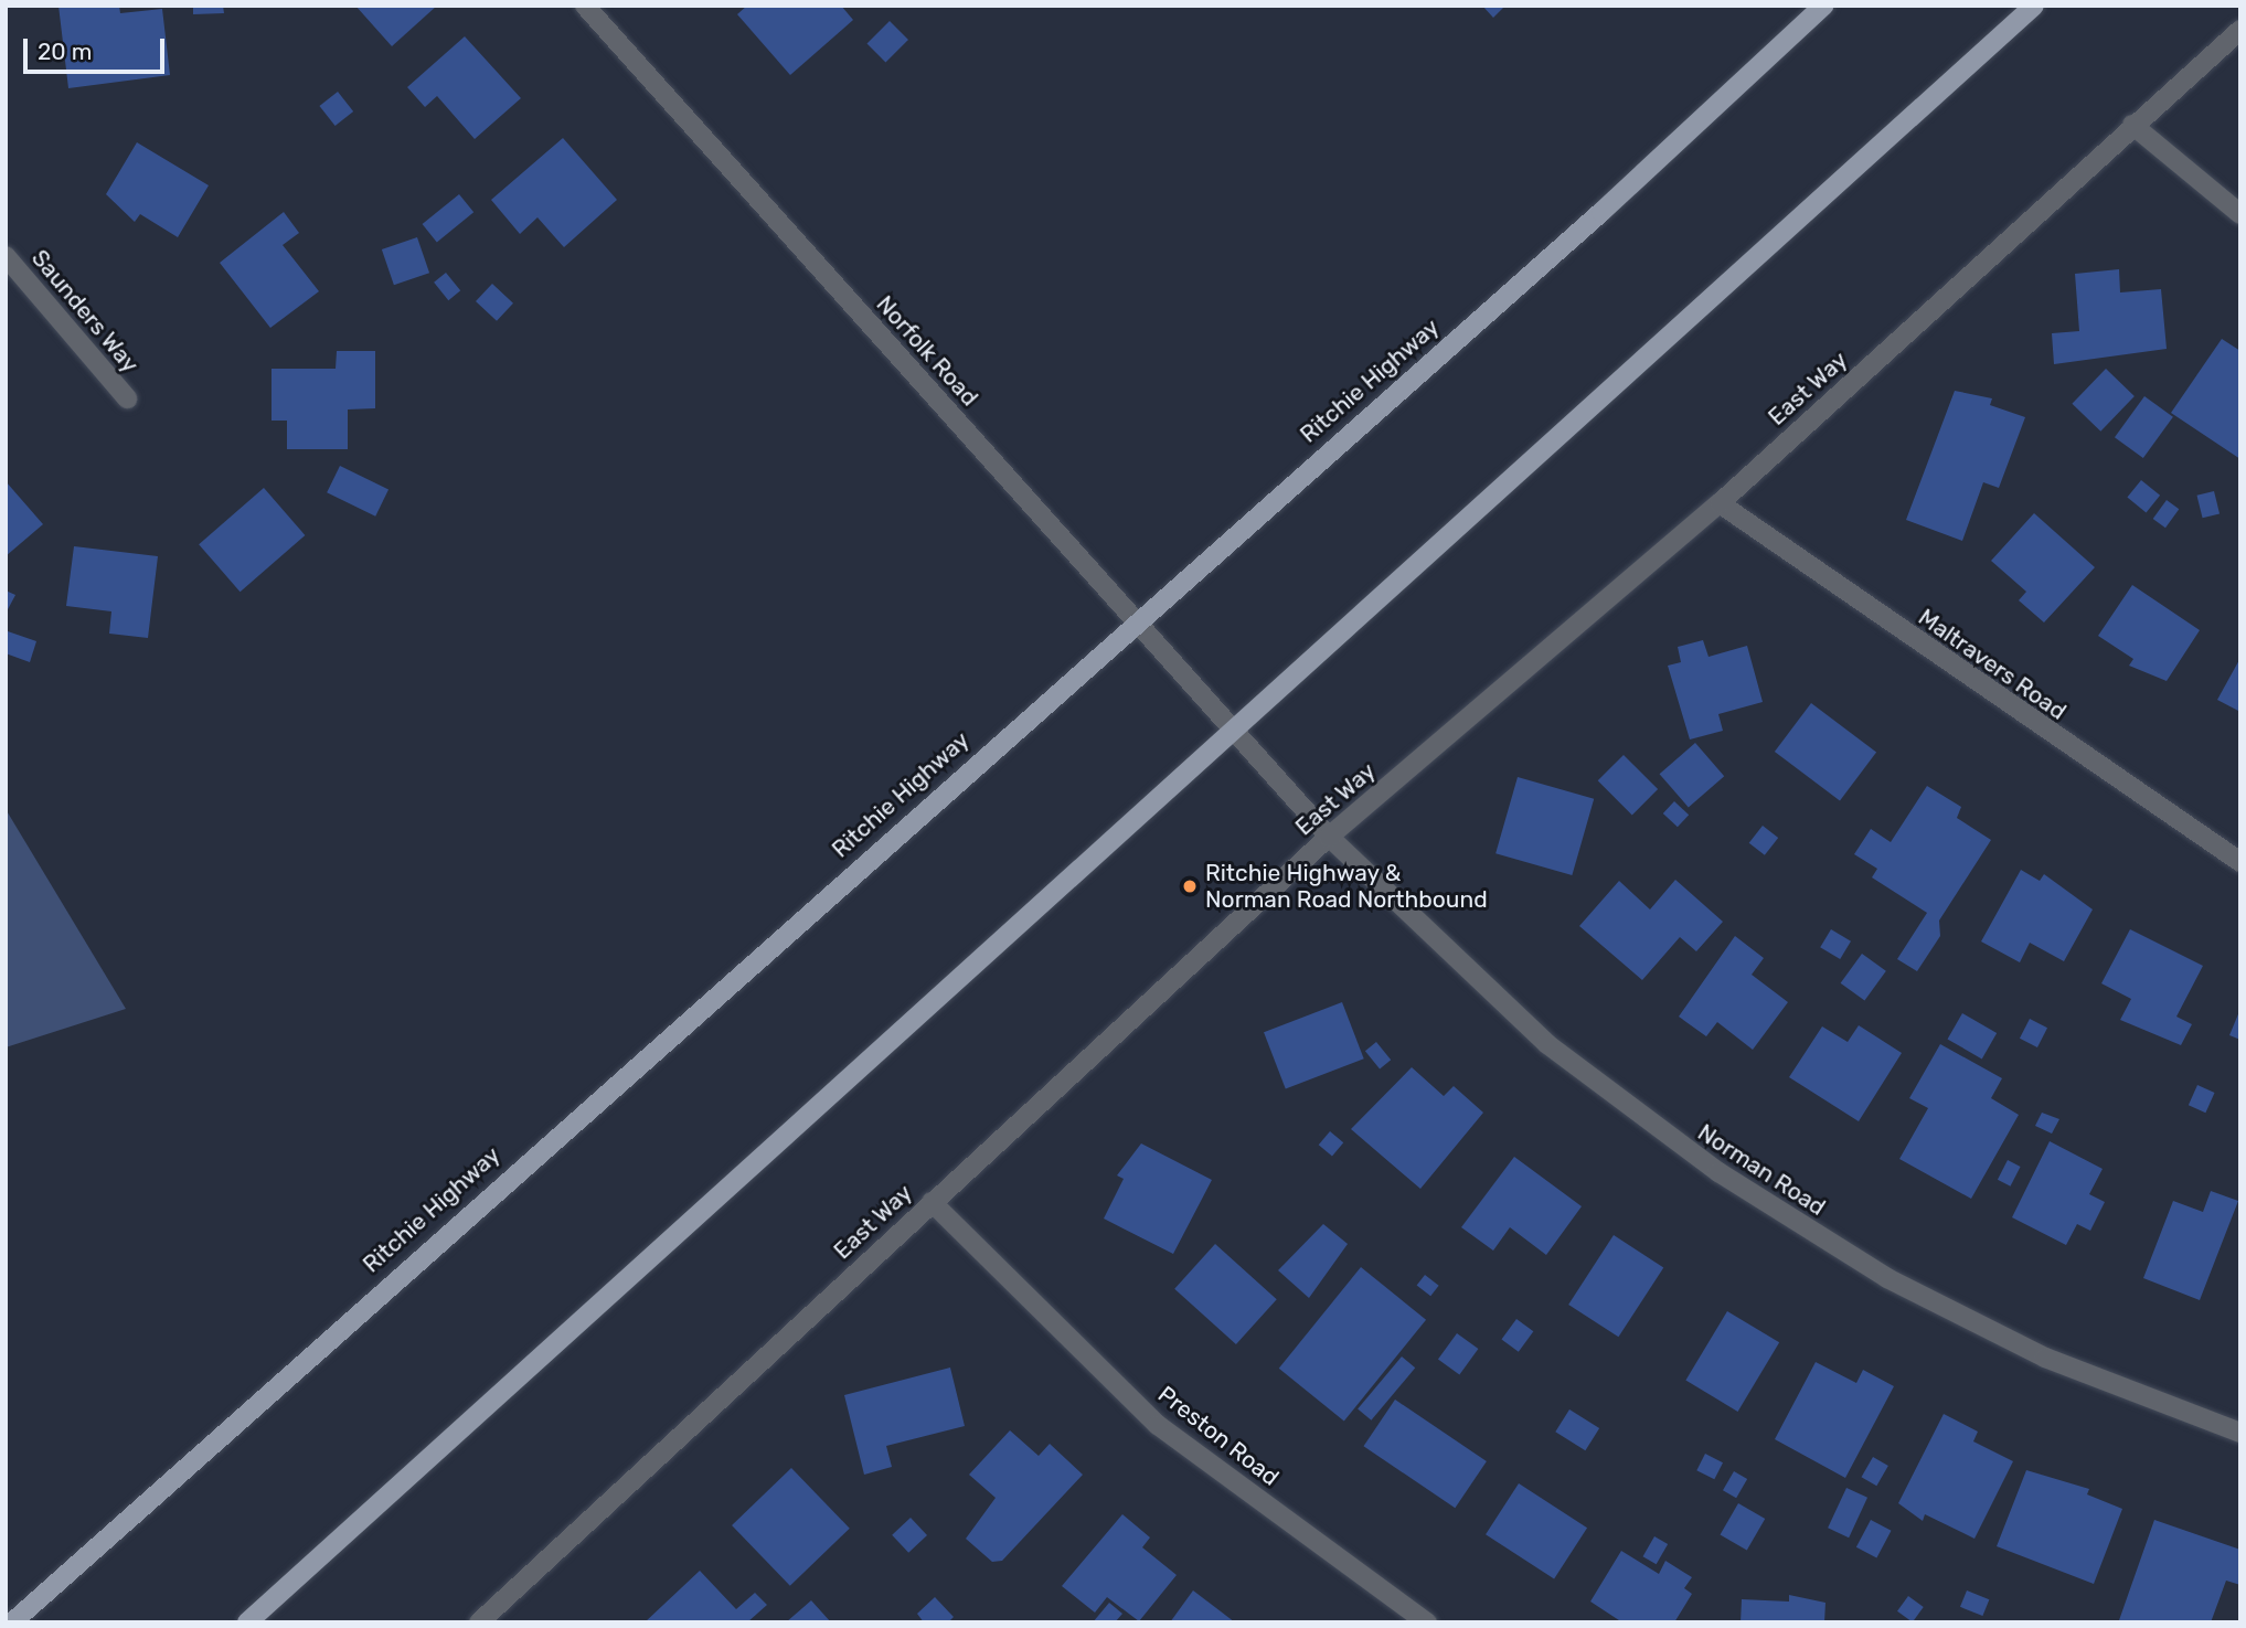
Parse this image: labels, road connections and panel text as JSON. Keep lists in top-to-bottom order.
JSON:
{
  "streets": {
    "main road": ["Ritchie Highway"],
    "street": [
      "Saunders Way",
      "Norfolk Road",
      "East Way",
      "Maltravers Road",
      "Norman Road",
      "Preston Road"
    ]
  },
  "crossings": [
    ["Norfolk Road", "Ritchie Highway"],
    ["Norfolk Road", "Norman Road"],
    ["East Way", "Maltravers Road"],
    ["East Way", "Norman Road"],
    ["East Way", "Preston Road"]
  ],
  "places": ["Ritchie Highway & Norman Road Northbound"],
  "scale_bar": "20 m"
}
